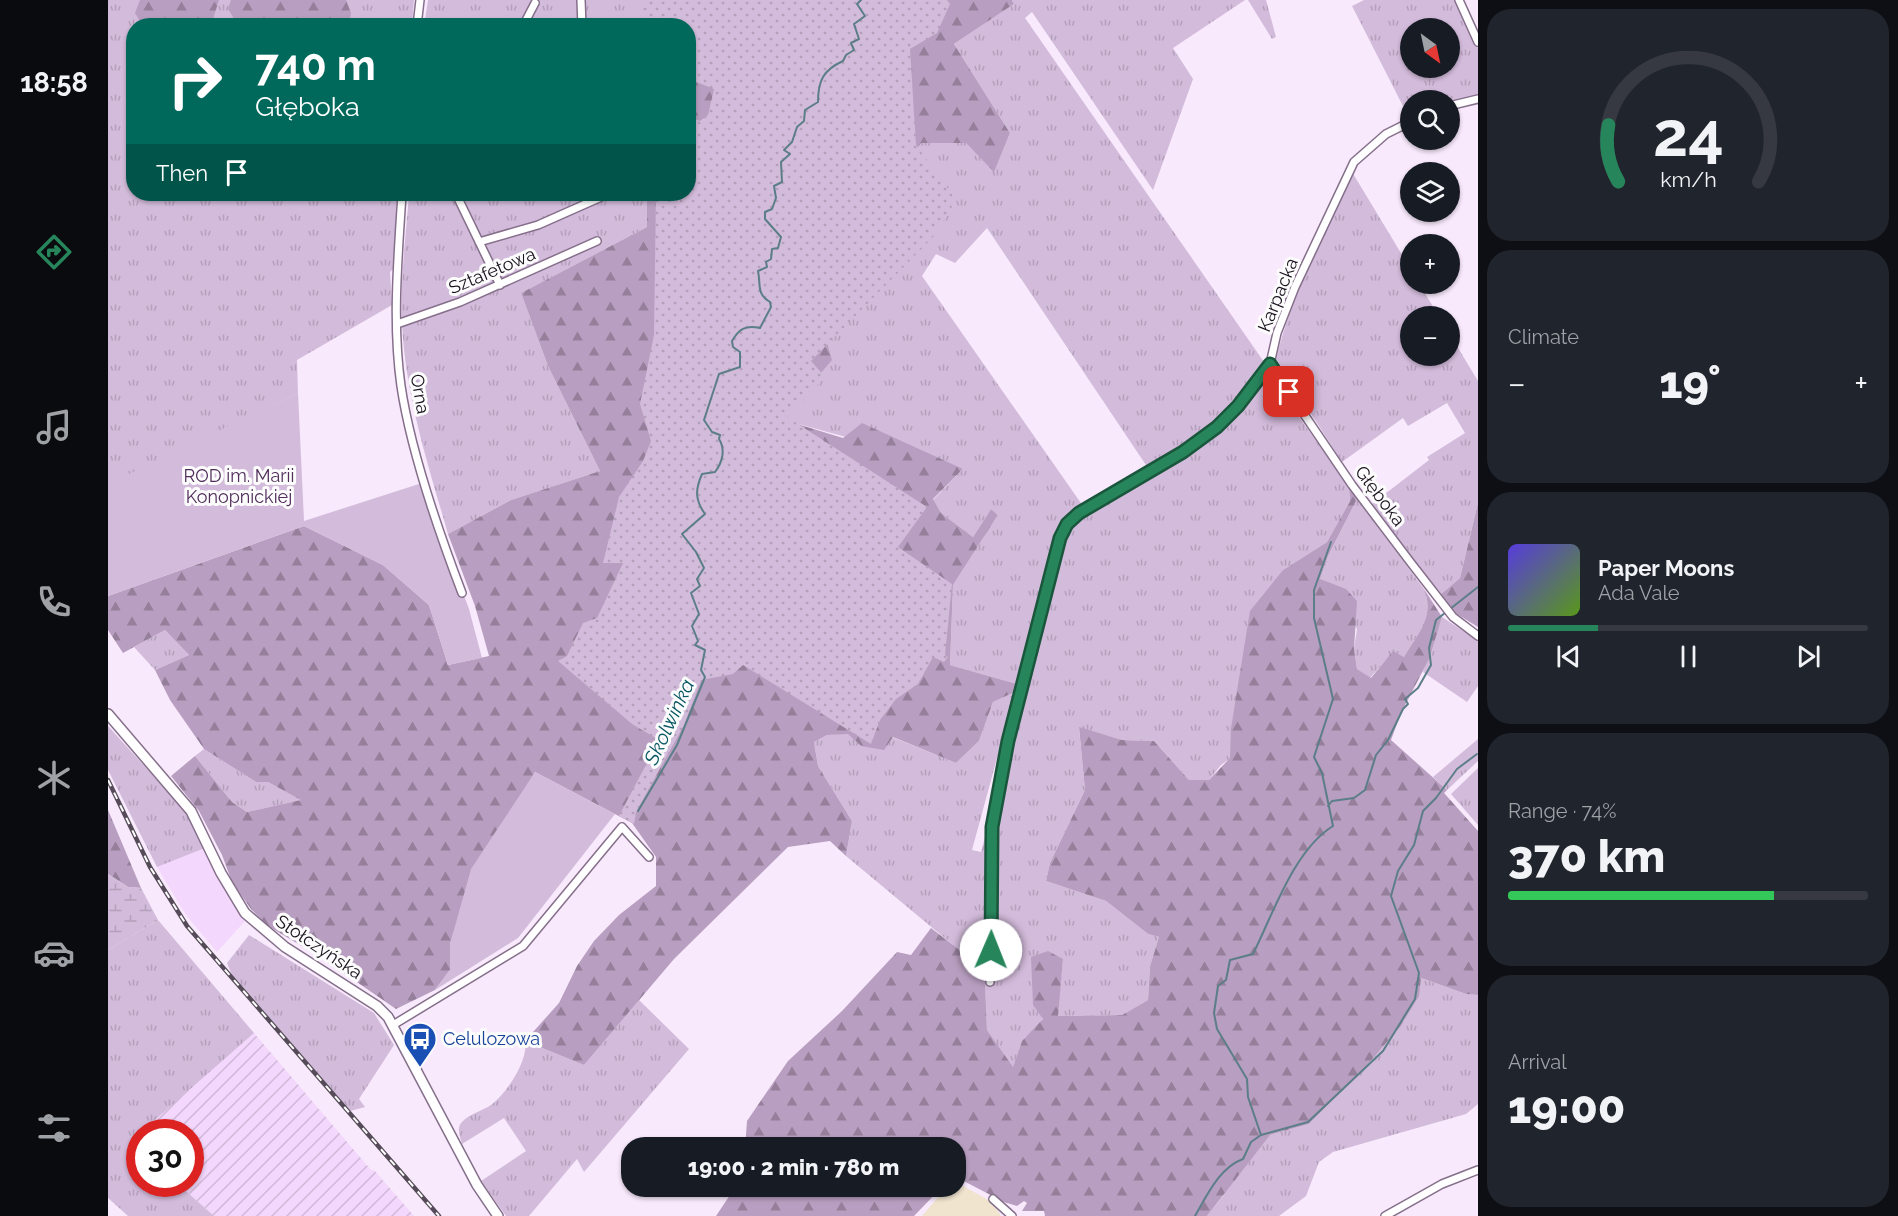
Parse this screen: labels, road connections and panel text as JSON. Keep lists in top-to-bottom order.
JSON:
{
  "streets": {
    "street": [
      "Sztafetowa",
      "Karpacka",
      "Orna",
      "Głęboka",
      "Stołczyńska"
    ]
  },
  "crossings": [
    ["Sztafetowa", "Orna"],
    ["Karpacka", "Głęboka"]
  ],
  "water": ["Skolwinka"],
  "parks": ["ROD im. Marii Konopnickiej"],
  "places": {
    "bus stop": ["Celulozowa"]
  },
  "north": "bottom right",
  "page": {
    "tabs": "18:58",
    "map_buttons": ["+", "−"],
    "turn": ["740 m", "Głęboka"],
    "then": "Then",
    "tile": [
      "Climate",
      ["Range · 74%", "370 km"],
      ["Arrival", "19:00"]
    ],
    "heat": ["−", "19°", "+"],
    "song": ["Paper Moons", "Ada Vale"],
    "limit": "30",
    "trip": "19:00 · 2 min · 780 m",
    "gauge": ["24", "km/h"]
  }
}
